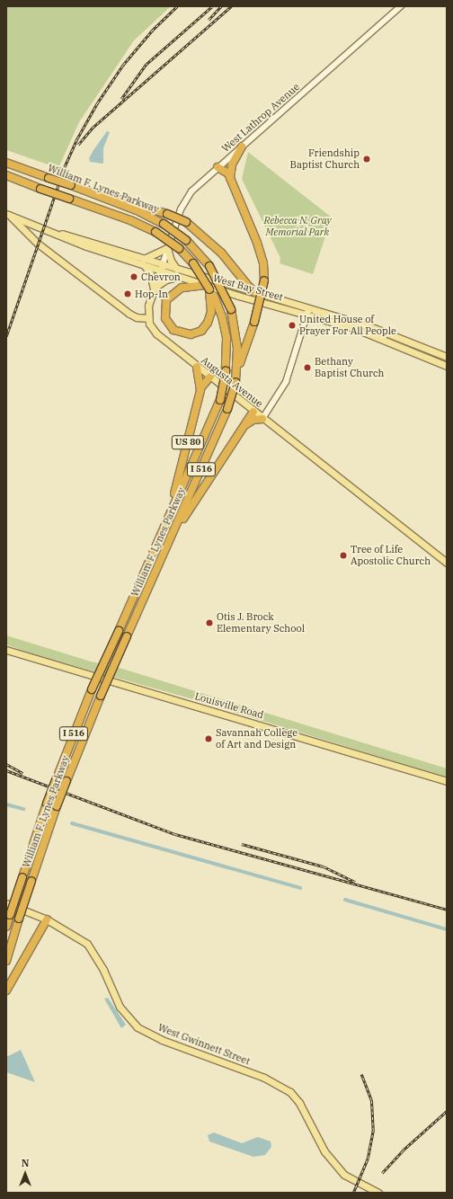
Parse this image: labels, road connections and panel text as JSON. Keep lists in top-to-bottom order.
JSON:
{
  "streets": {
    "highway": ["William F. Lynes Parkway", "US 80", "I 516"],
    "main road": [
      "West Bay Street",
      "Augusta Avenue",
      "Louisville Road",
      "West Gwinnett Street"
    ],
    "street": ["West Lathrop Avenue"]
  },
  "crossings": [
    ["West Lathrop Avenue", "West Bay Street"],
    ["William F. Lynes Parkway", "West Bay Street"],
    ["William F. Lynes Parkway", "US 80"],
    ["Augusta Avenue", "US 80"]
  ],
  "parks": ["Rebecca N. Gray Memorial Park"],
  "places": [
    "Friendship Baptist Church",
    "Chevron",
    "Hop-In",
    "United House of Prayer For All People",
    "Bethany Baptist Church",
    "Tree of Life Apostolic Church",
    "Otis J. Brock Elementary School",
    "Savannah College of Art and Design"
  ],
  "north": "top"
}
